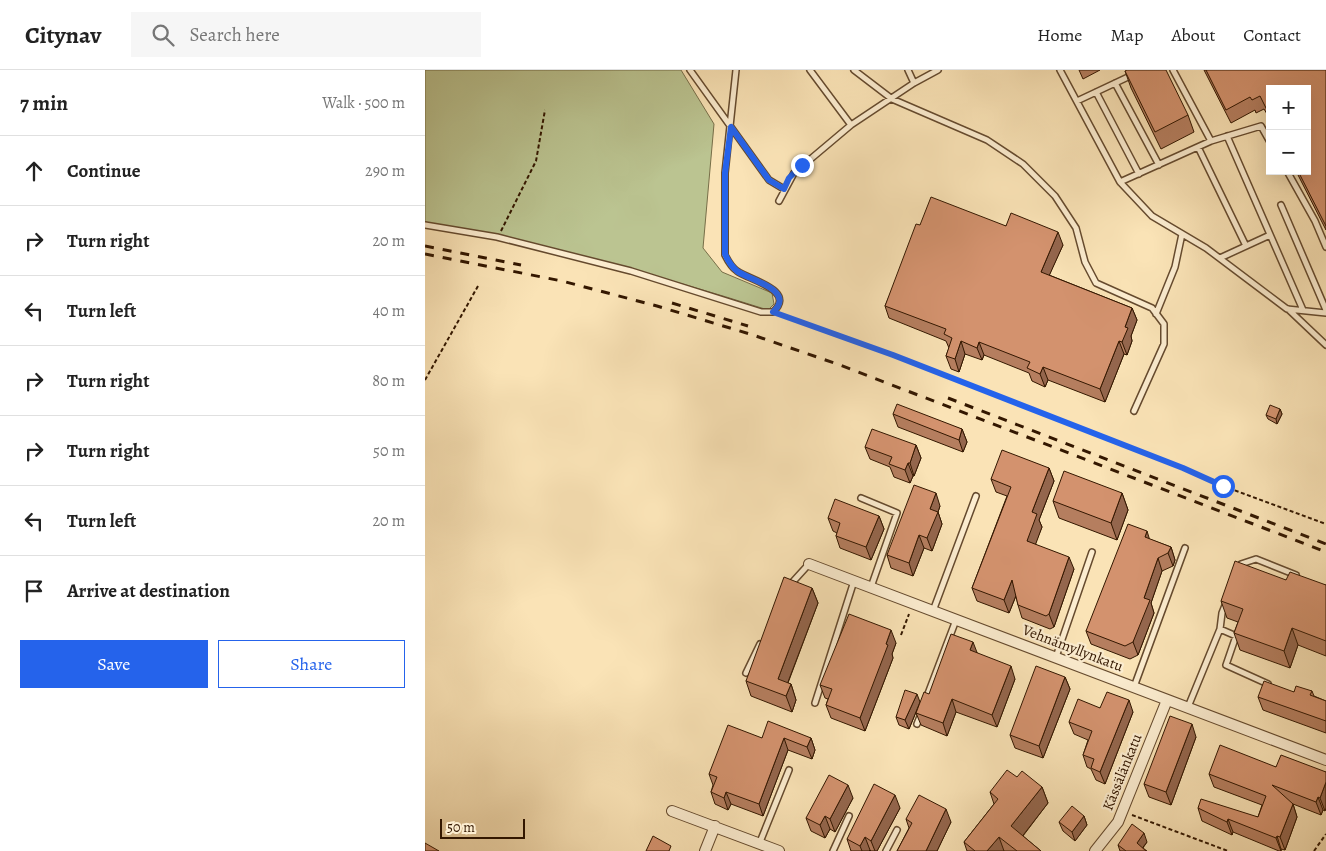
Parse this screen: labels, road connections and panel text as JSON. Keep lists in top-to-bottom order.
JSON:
{
  "streets": {
    "street": ["Vehnämyllynkatu", "Kässälänkatu"]
  },
  "crossings": [
    ["Vehnämyllynkatu", "Kässälänkatu"]
  ],
  "scale_bar": "50 m",
  "page": {
    "header": "Citynav",
    "search": "Search here",
    "nav": [
      "Home",
      "Map",
      "About",
      "Contact"
    ],
    "heading": ["7 min", "Walk · 500 m"],
    "map_buttons": ["+", "−"],
    "list": [
      ["Continue", "290 m"],
      ["Turn right", "20 m"],
      ["Turn left", "40 m"],
      ["Turn right", "80 m"],
      ["Turn right", "50 m"],
      ["Turn left", "20 m"],
      "Arrive at destination"
    ],
    "buttons": ["Save", "Share"],
    "scale": "50 m"
  }
}
